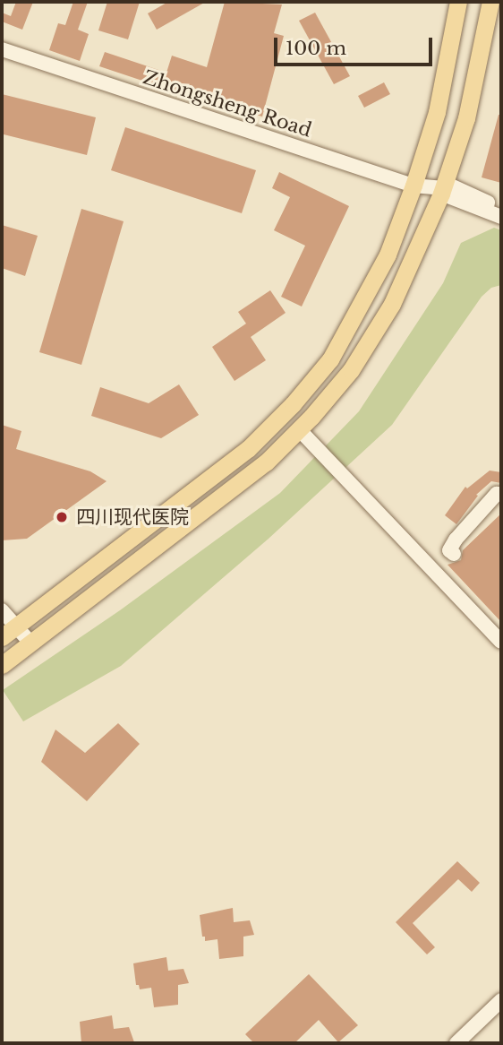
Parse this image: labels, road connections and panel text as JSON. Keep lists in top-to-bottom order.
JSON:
{
  "streets": {
    "street": ["Zhongsheng Road"]
  },
  "places": ["四川现代医院"],
  "scale_bar": "100 m"
}
